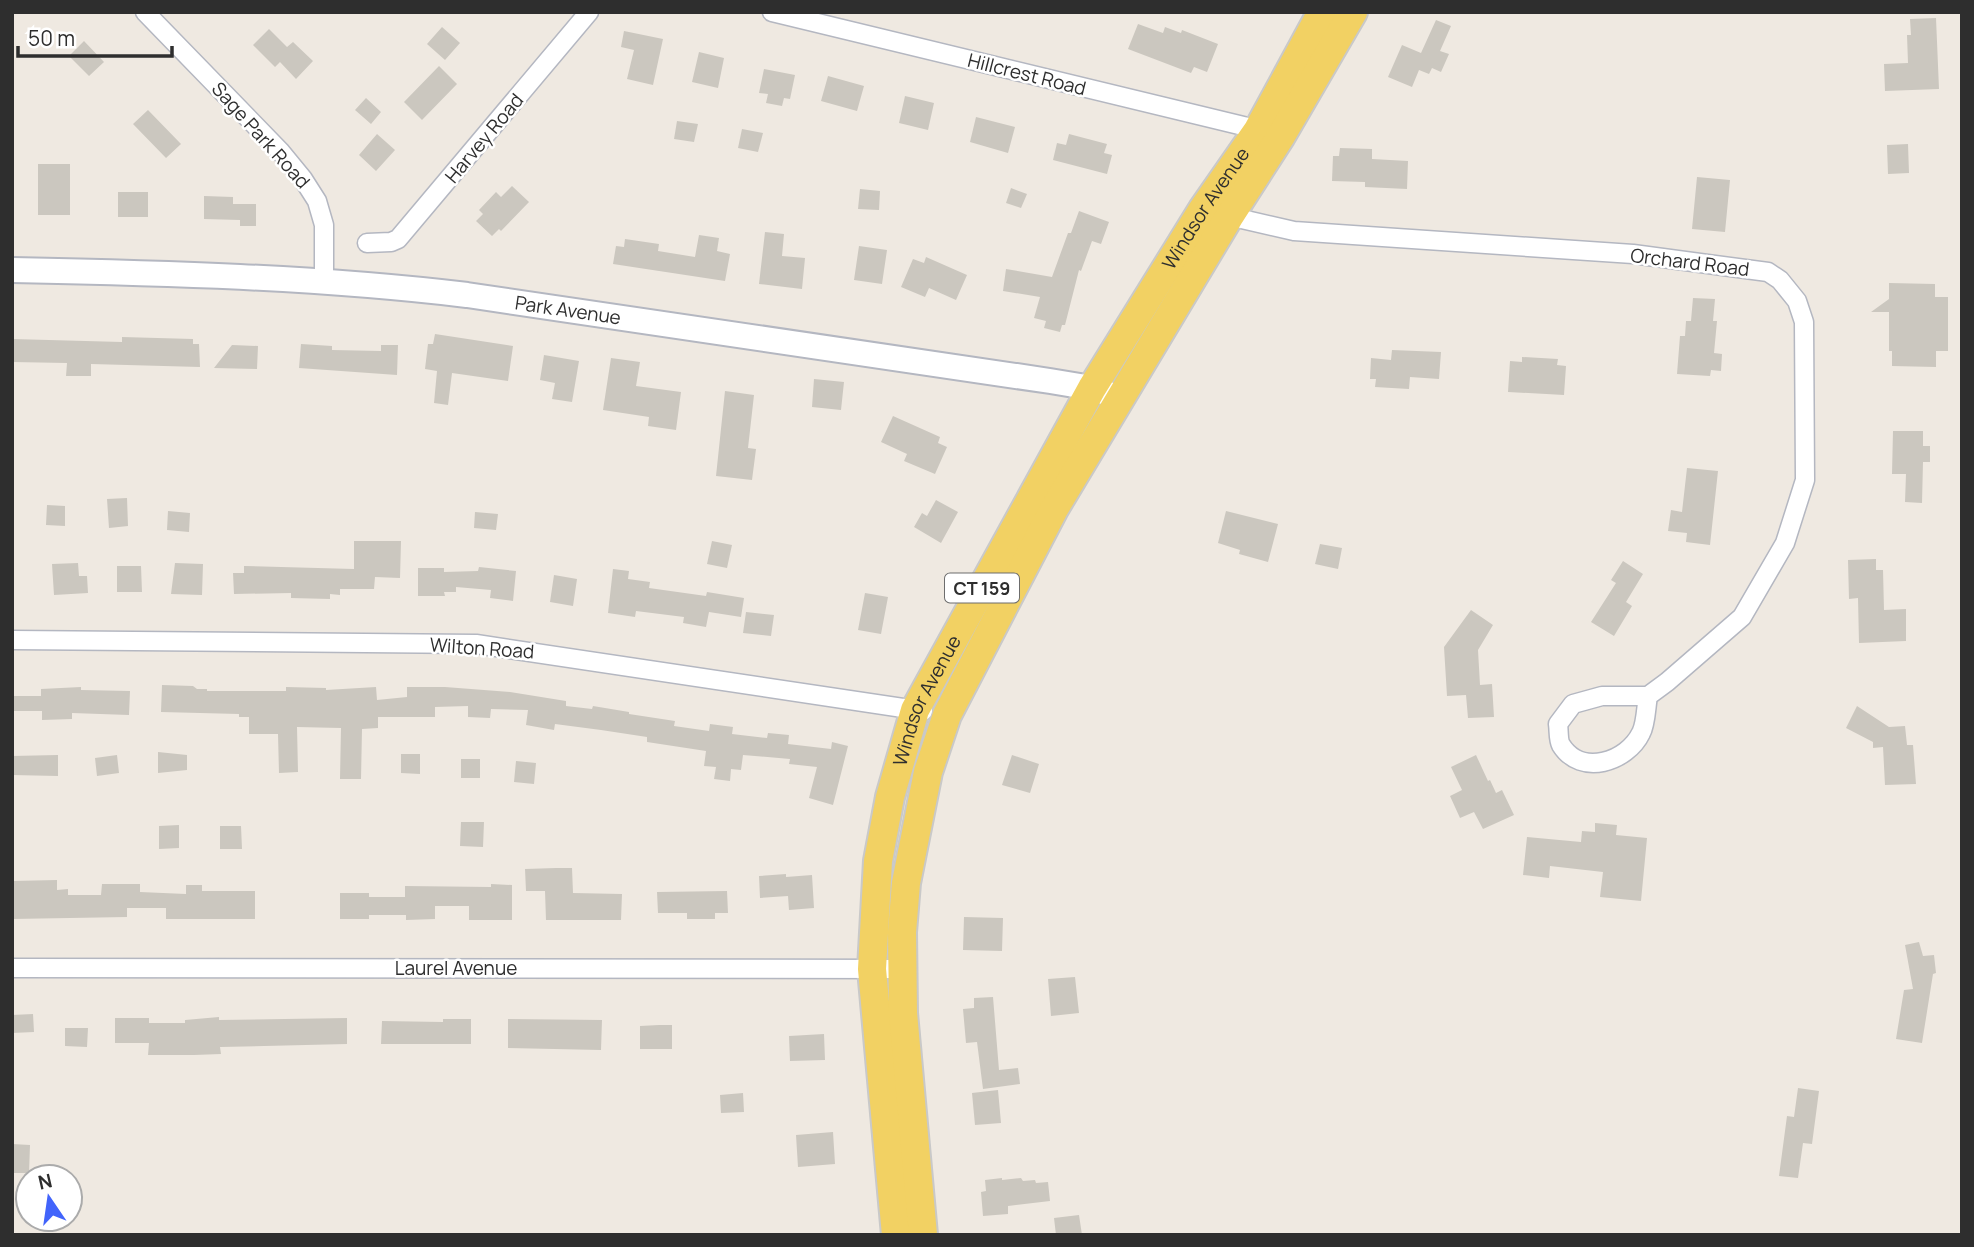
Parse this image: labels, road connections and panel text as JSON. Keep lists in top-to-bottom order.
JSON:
{
  "streets": {
    "main road": ["Windsor Avenue", "Park Avenue", "CT 159"],
    "street": [
      "Hillcrest Road",
      "Sage Park Road",
      "Harvey Road",
      "Orchard Road",
      "Wilton Road",
      "Laurel Avenue"
    ]
  },
  "crossings": [
    ["Hillcrest Road", "Windsor Avenue"],
    ["Sage Park Road", "Park Avenue"],
    ["Windsor Avenue", "Orchard Road"],
    ["Windsor Avenue", "Park Avenue"],
    ["Windsor Avenue", "Wilton Road"],
    ["Windsor Avenue", "Laurel Avenue"]
  ],
  "scale_bar": "50 m",
  "north": "top"
}
